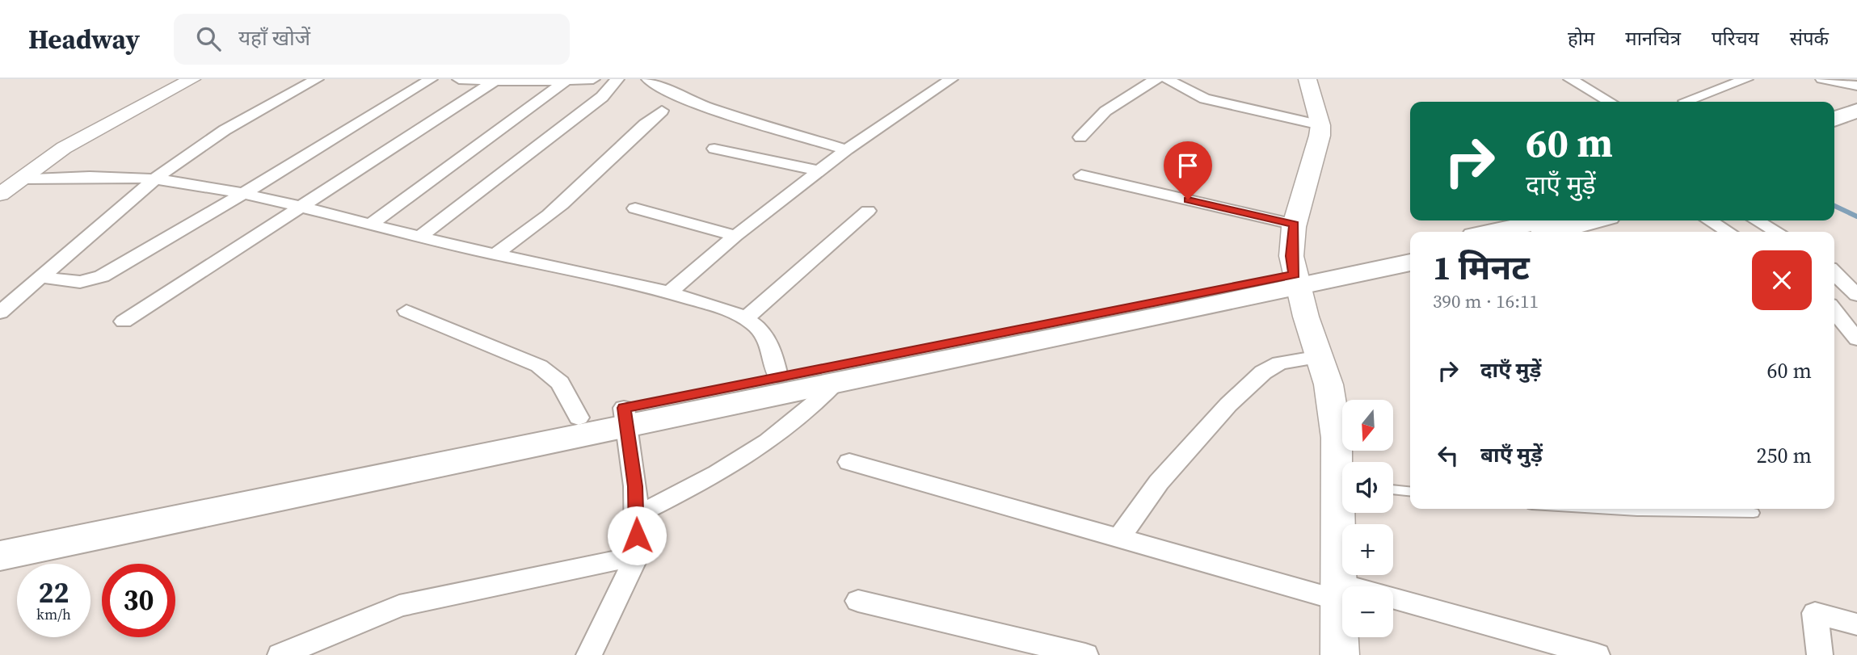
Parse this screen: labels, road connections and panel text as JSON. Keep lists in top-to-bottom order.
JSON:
{
  "north": "bottom",
  "page": {
    "header": "Headway",
    "search": "यहाँ खोजें",
    "nav": [
      "होम",
      "मानचित्र",
      "परिचय",
      "संपर्क"
    ],
    "turn": ["60 m", "दाएँ मुड़ें"],
    "heading": ["1 मिनट", "390 m · 16:11"],
    "list": [
      {
        "name": "दाएँ मुड़ें",
        "value": "60 m"
      },
      {
        "name": "बाएँ मुड़ें",
        "value": "250 m"
      }
    ],
    "map_buttons": ["+", "−"],
    "speed": "22 km/h",
    "limit": "30"
  }
}
